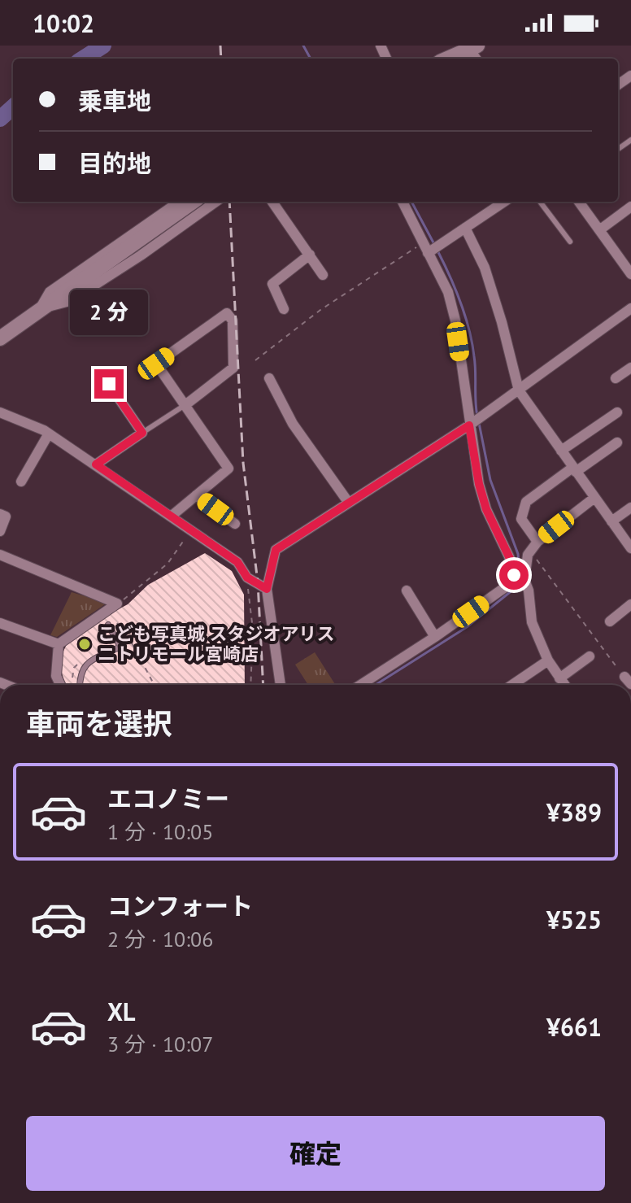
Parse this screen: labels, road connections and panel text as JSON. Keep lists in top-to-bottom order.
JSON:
{
  "places": ["こども写真城 スタジオアリス ニトリモール宮崎店"],
  "page": {
    "status": "10:02",
    "banner": ["乗車地", "目的地"],
    "bubble": "2 分",
    "heading": "車両を選択",
    "list": [
      {
        "name": "エコノミー",
        "note": "1 分 · 10:05",
        "value": "¥389"
      },
      {
        "name": "コンフォート",
        "note": "2 分 · 10:06",
        "value": "¥525"
      },
      {
        "name": "XL",
        "note": "3 分 · 10:07",
        "value": "¥661"
      }
    ],
    "buttons": "確定"
  }
}
